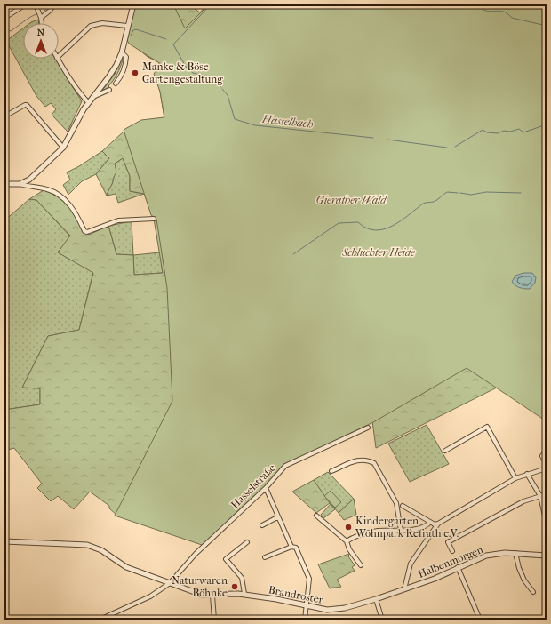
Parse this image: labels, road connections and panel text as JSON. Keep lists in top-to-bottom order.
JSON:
{
  "streets": {
    "street": ["Hasselstraße", "Halbenmorgen", "Brandroster"]
  },
  "crossings": [
    ["Hasselstraße", "Brandroster"],
    ["Halbenmorgen", "Brandroster"]
  ],
  "water": ["Hasselbach"],
  "parks": ["Gierather Wald", "Schluchter Heide"],
  "places": ["Manke & Böse Gartengestaltung", "Kindergarten Wohnpark Refrath e.V.", "Naturwaren Böhnke"],
  "north": "top"
}
